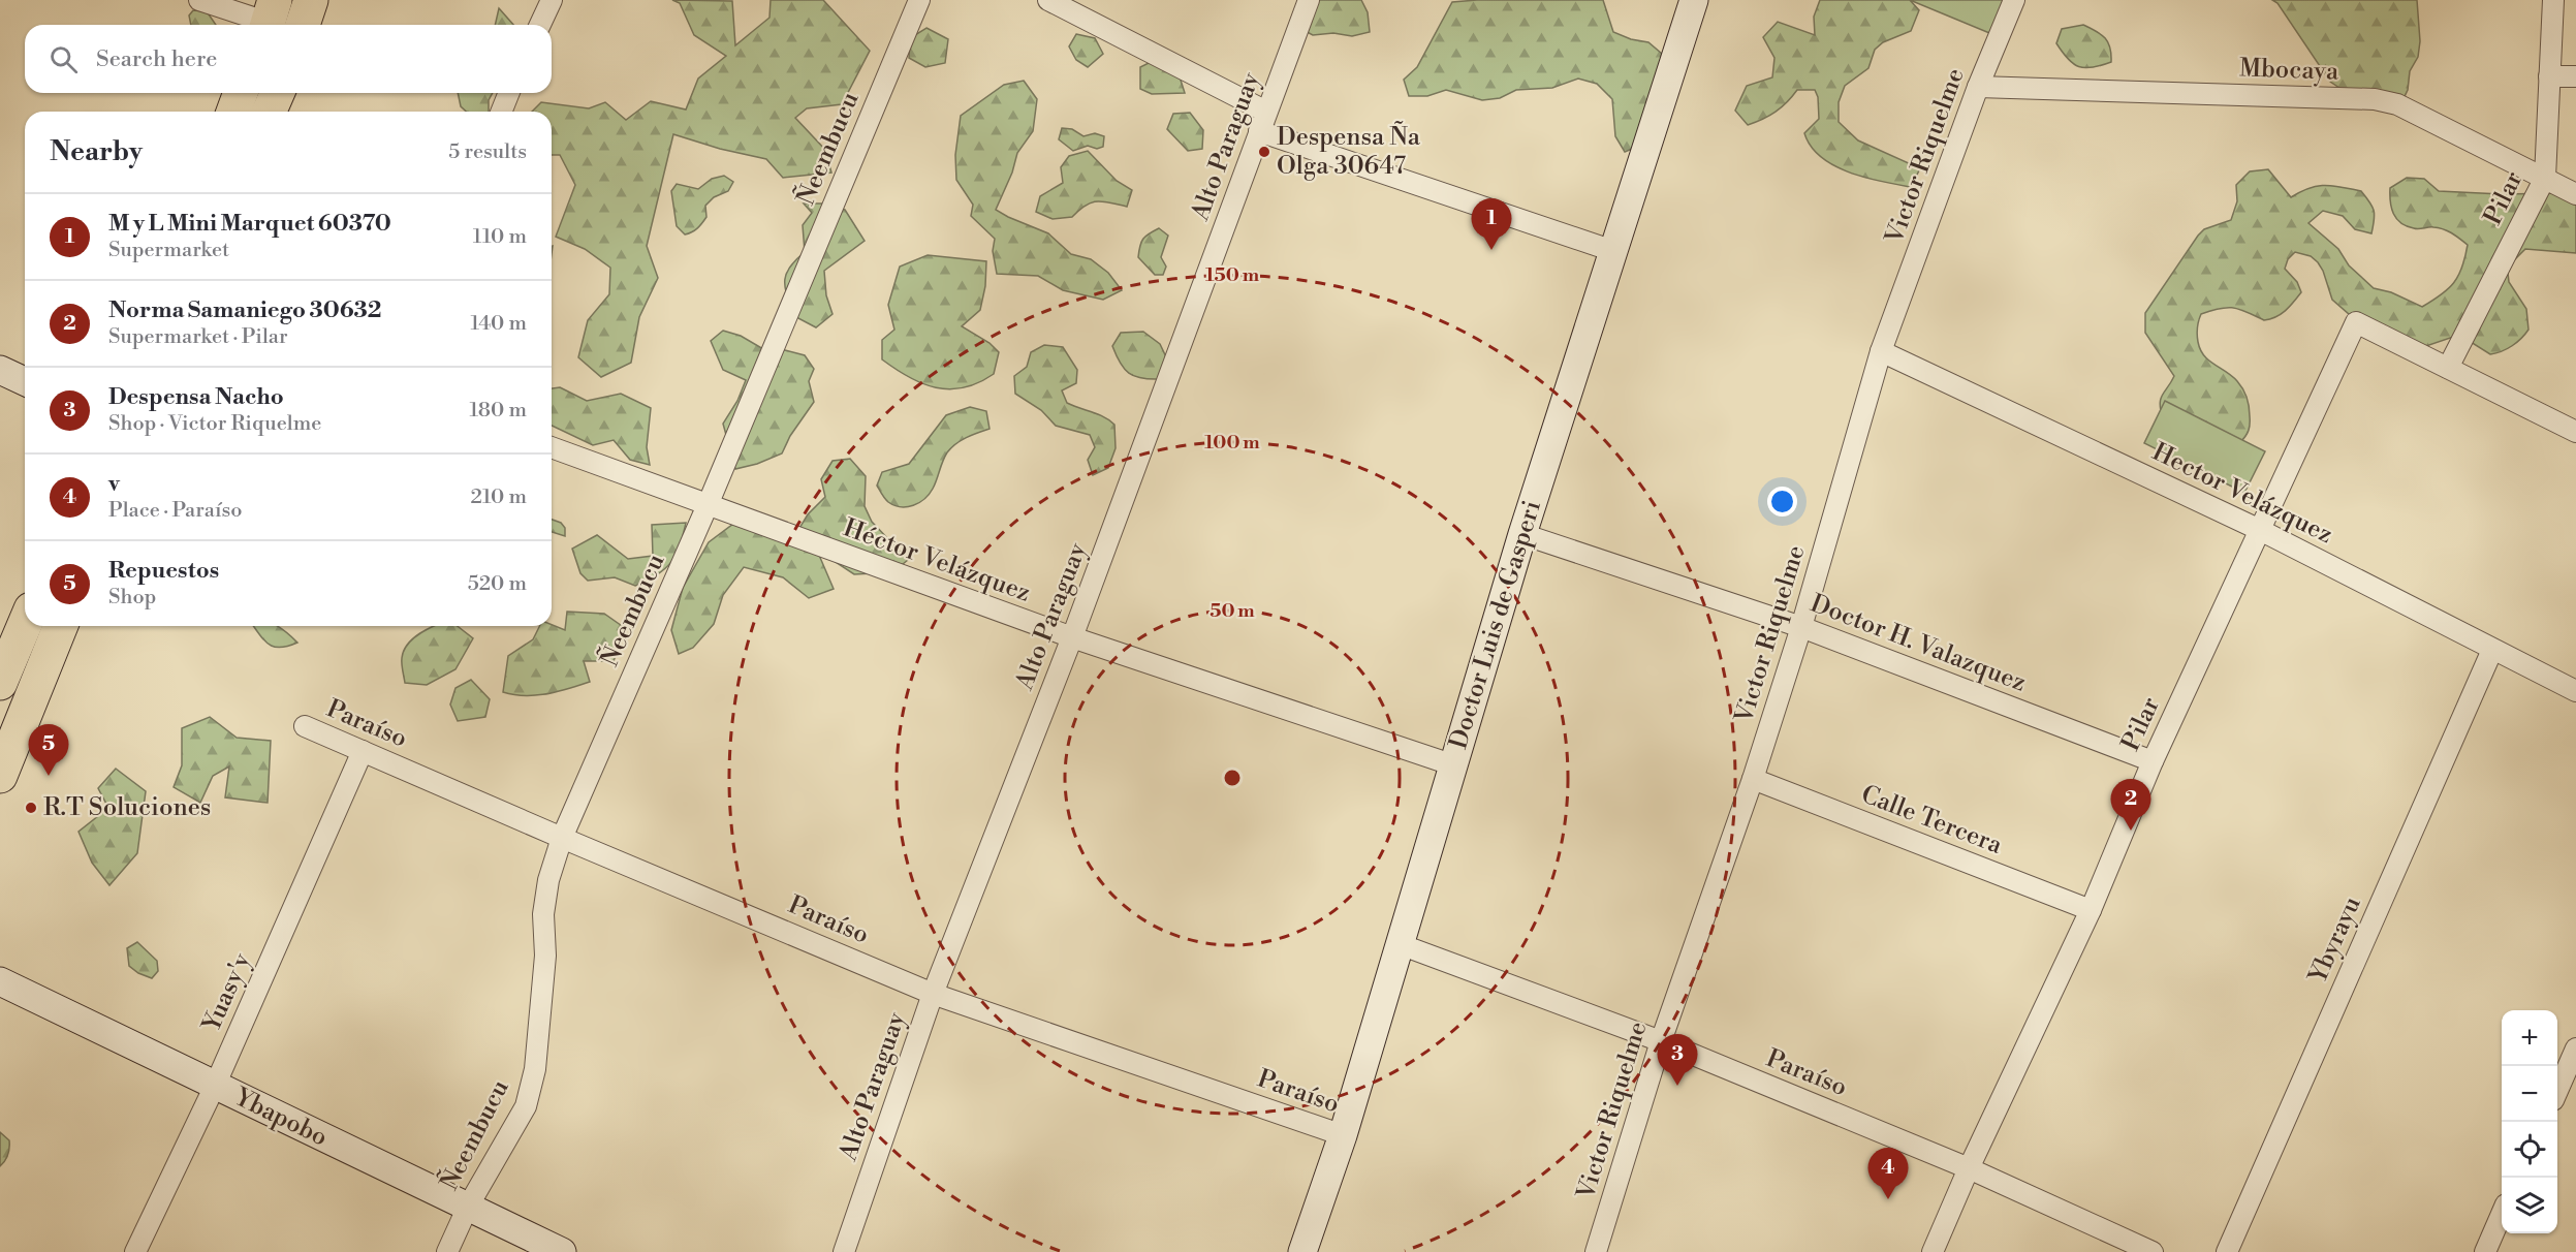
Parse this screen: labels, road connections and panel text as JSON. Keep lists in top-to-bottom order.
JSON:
{
  "streets": {
    "street": [
      "Mbocaya",
      "Alto Paraguay",
      "Ñeembucu",
      "Victor Riquelme",
      "Pilar",
      "Hector Velázquez",
      "Héctor Velázquez",
      "Doctor Luis de Gasperi",
      "Doctor H. Valazquez",
      "Paraíso",
      "Calle Tercera",
      "Ybyrayu",
      "Yuasy'y",
      "Ybapobo"
    ]
  },
  "crossings": [
    ["Mbocaya", "Victor Riquelme"],
    ["Mbocaya", "Pilar"],
    ["Alto Paraguay", "Héctor Velázquez"],
    ["Alto Paraguay", "Paraíso"],
    ["Ñeembucu", "Héctor Velázquez"],
    ["Ñeembucu", "Paraíso"],
    ["Ñeembucu", "Ybapobo"],
    ["Victor Riquelme", "Hector Velázquez"],
    ["Victor Riquelme", "Doctor H. Valazquez"],
    ["Victor Riquelme", "Paraíso"],
    ["Victor Riquelme", "Calle Tercera"],
    ["Pilar", "Hector Velázquez"],
    ["Pilar", "Doctor H. Valazquez"],
    ["Pilar", "Paraíso"],
    ["Pilar", "Calle Tercera"],
    ["Hector Velázquez", "Ybyrayu"],
    ["Héctor Velázquez", "Doctor Luis de Gasperi"],
    ["Doctor Luis de Gasperi", "Doctor H. Valazquez"],
    ["Doctor Luis de Gasperi", "Paraíso"],
    ["Paraíso", "Yuasy'y"],
    ["Yuasy'y", "Ybapobo"]
  ],
  "places": ["Despensa Ña Olga 30647", "R.T Soluciones"],
  "page": {
    "search": "Search here",
    "heading": ["Nearby", "5 results"],
    "list": [
      {
        "mark": "1",
        "name": "M y L Mini Marquet 60370",
        "note": "Supermarket",
        "value": "110 m"
      },
      {
        "mark": "2",
        "name": "Norma Samaniego 30632",
        "note": "Supermarket · Pilar",
        "value": "140 m"
      },
      {
        "mark": "3",
        "name": "Despensa Nacho",
        "note": "Shop · Victor Riquelme",
        "value": "180 m"
      },
      {
        "mark": "4",
        "name": "v",
        "note": "Place · Paraíso",
        "value": "210 m"
      },
      {
        "mark": "5",
        "name": "Repuestos",
        "note": "Shop",
        "value": "520 m"
      }
    ],
    "pins": [
      "1",
      "5",
      "2",
      "3",
      "4"
    ],
    "map_buttons": ["+", "−"]
  },
  "rings": ["150 m", "100 m", "50 m"]
}
